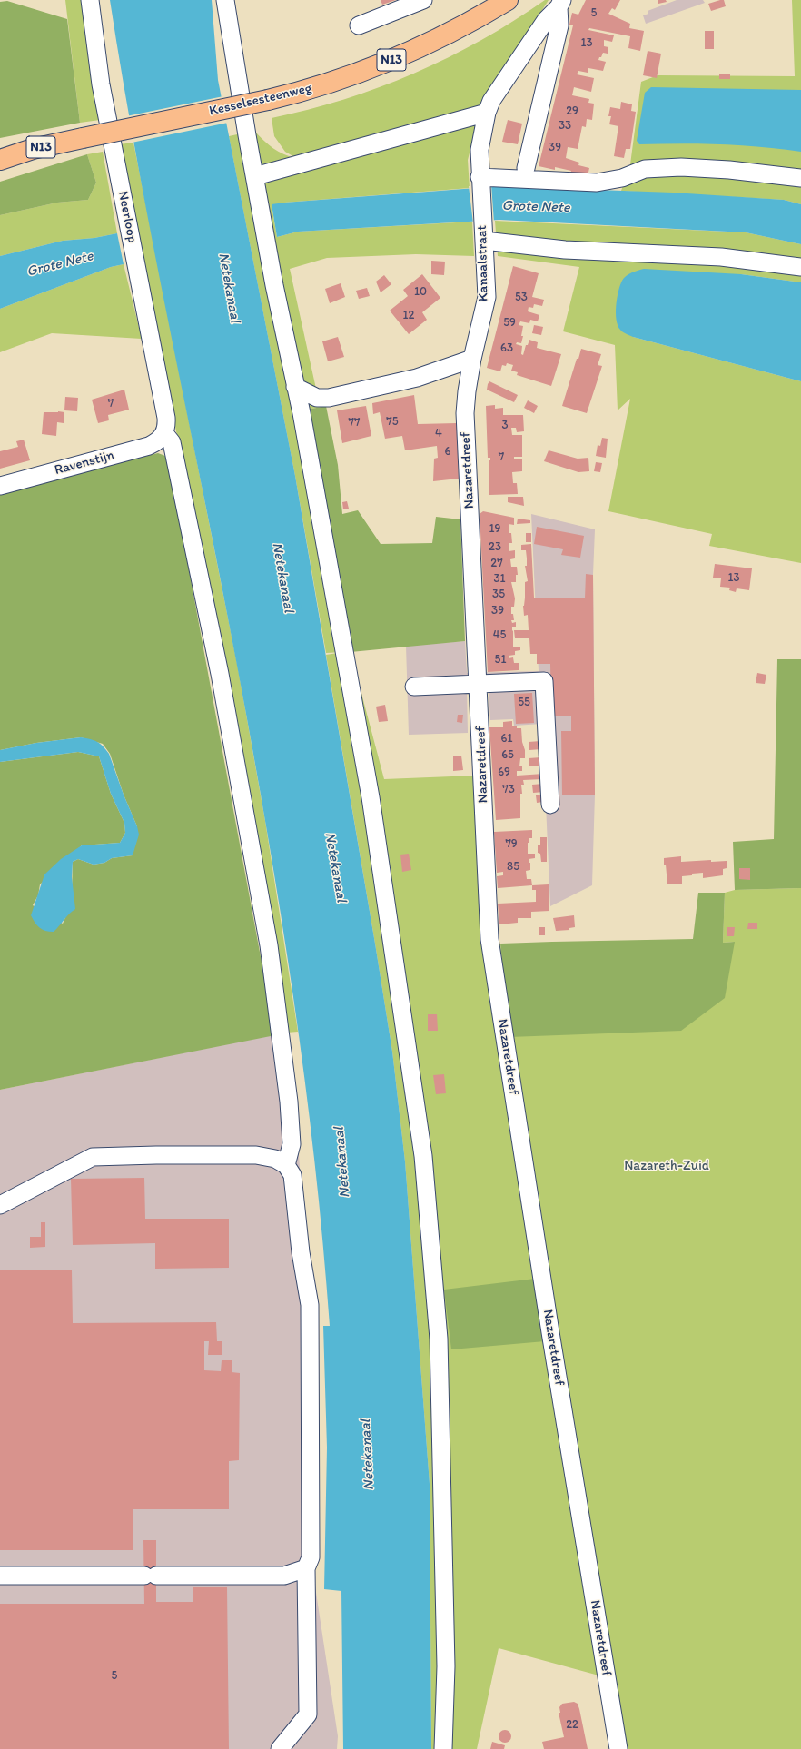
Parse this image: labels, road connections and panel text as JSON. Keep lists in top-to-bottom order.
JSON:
{
  "streets": {
    "main road": ["N13", "Kesselsesteenweg"],
    "street": [
      "Neerloop",
      "Kanaalstraat",
      "Ravenstijn",
      "Nazaretdreef"
    ]
  },
  "crossings": [
    ["Neerloop", "Ravenstijn"],
    ["Kanaalstraat", "Nazaretdreef"]
  ],
  "water": ["Grote Nete", "Netekanaal"],
  "parks": ["Nazareth-Zuid"],
  "house_numbers": [
    "5",
    "13",
    "29",
    "33",
    "39",
    "10",
    "53",
    "12",
    "59",
    "63",
    "7",
    "75",
    "77",
    "3",
    "4",
    "6",
    "7",
    "19",
    "23",
    "27",
    "13",
    "31",
    "35",
    "39",
    "45",
    "51",
    "55",
    "61",
    "65",
    "69",
    "73",
    "79",
    "85",
    "5",
    "22"
  ]
}
